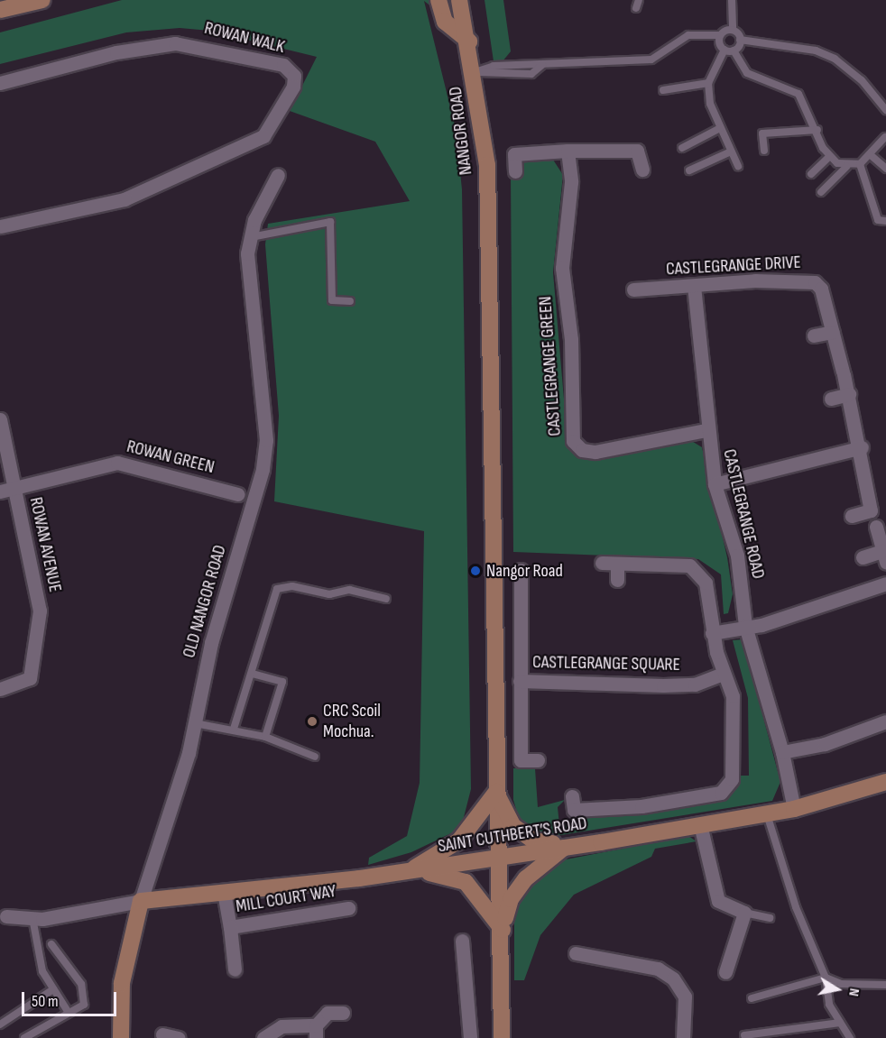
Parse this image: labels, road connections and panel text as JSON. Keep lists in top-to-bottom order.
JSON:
{
  "streets": {
    "main road": ["NANGOR ROAD", "OLD NANGOR ROAD", "SAINT CUTHBERT’S ROAD"],
    "street": [
      "ROWAN WALK",
      "CASTLEGRANGE DRIVE",
      "CASTLEGRANGE GREEN",
      "ROWAN GREEN",
      "CASTLEGRANGE ROAD",
      "ROWAN AVENUE",
      "CASTLEGRANGE SQUARE",
      "MILL COURT WAY"
    ]
  },
  "crossings": [
    ["NANGOR ROAD", "SAINT CUTHBERT’S ROAD"],
    ["CASTLEGRANGE DRIVE", "CASTLEGRANGE ROAD"],
    ["CASTLEGRANGE GREEN", "CASTLEGRANGE ROAD"],
    ["ROWAN GREEN", "ROWAN AVENUE"],
    ["CASTLEGRANGE ROAD", "SAINT CUTHBERT’S ROAD"],
    ["OLD NANGOR ROAD", "SAINT CUTHBERT’S ROAD"],
    ["SAINT CUTHBERT’S ROAD", "MILL COURT WAY"]
  ],
  "places": ["Nangor Road", "CRC Scoil Mochua."],
  "scale_bar": "50 m",
  "north": "right"
}
